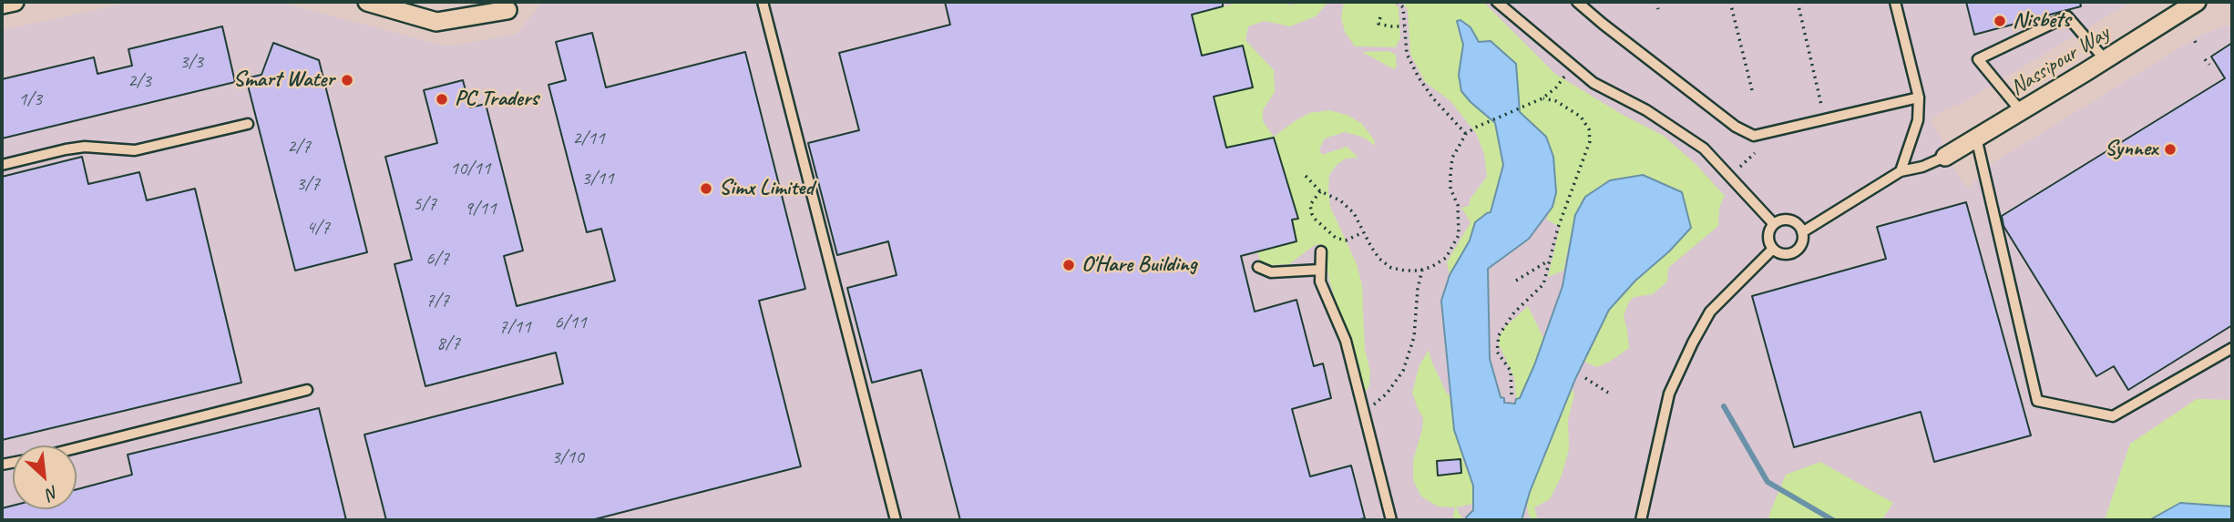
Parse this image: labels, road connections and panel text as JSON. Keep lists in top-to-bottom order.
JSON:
{
  "streets": {
    "street": ["Nassipour Way"]
  },
  "places": [
    "Nisbets",
    "Smart Water",
    "PC Traders",
    "Synnex",
    "Simx Limited",
    "O'Hare Building"
  ],
  "house_numbers": [
    "3/3",
    "2/3",
    "1/3",
    "2/11",
    "2/7",
    "10/11",
    "3/11",
    "3/7",
    "5/7",
    "9/11",
    "4/7",
    "6/7",
    "7/7",
    "6/11",
    "7/11",
    "8/7",
    "3/10"
  ],
  "north": "bottom right"
}
